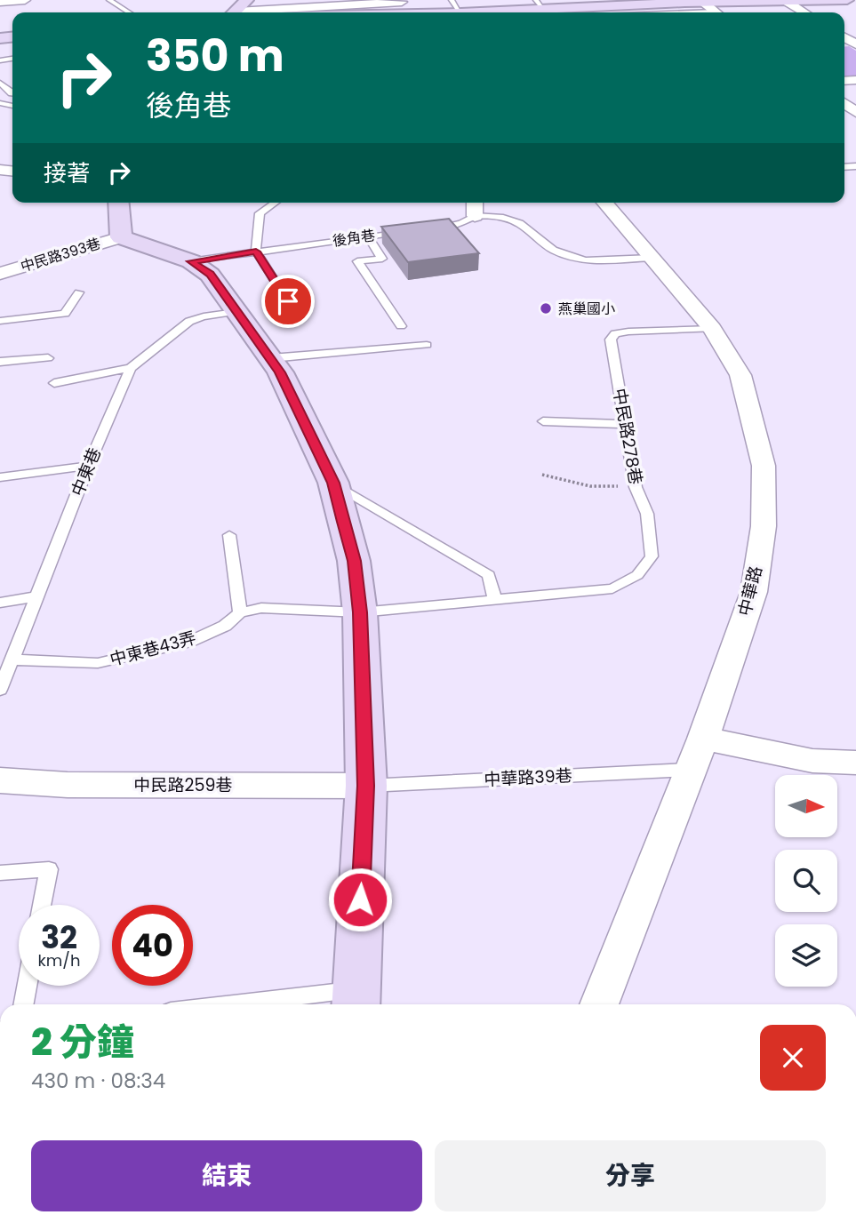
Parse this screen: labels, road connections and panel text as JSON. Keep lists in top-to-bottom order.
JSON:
{
  "streets": {
    "street": ["中民路393巷", "中華路", "中民路259巷"],
    "lane": [
      "後角巷",
      "中民路278巷",
      "中東巷",
      "中東巷43弄",
      "中華路39巷"
    ]
  },
  "crossings": [
    ["中民路278巷", "中華路"],
    ["中民路278巷", "中東巷43弄"],
    ["中東巷", "中東巷43弄"],
    ["中華路", "中華路39巷"],
    ["中華路39巷", "中民路259巷"]
  ],
  "places": ["燕巢國小"],
  "north": "right",
  "page": {
    "turn": ["350 m", "後角巷"],
    "then": "接著",
    "speed": "32 km/h",
    "limit": "40",
    "heading": ["2 分鐘", "430 m · 08:34"],
    "buttons": ["結束", "分享"]
  }
}
